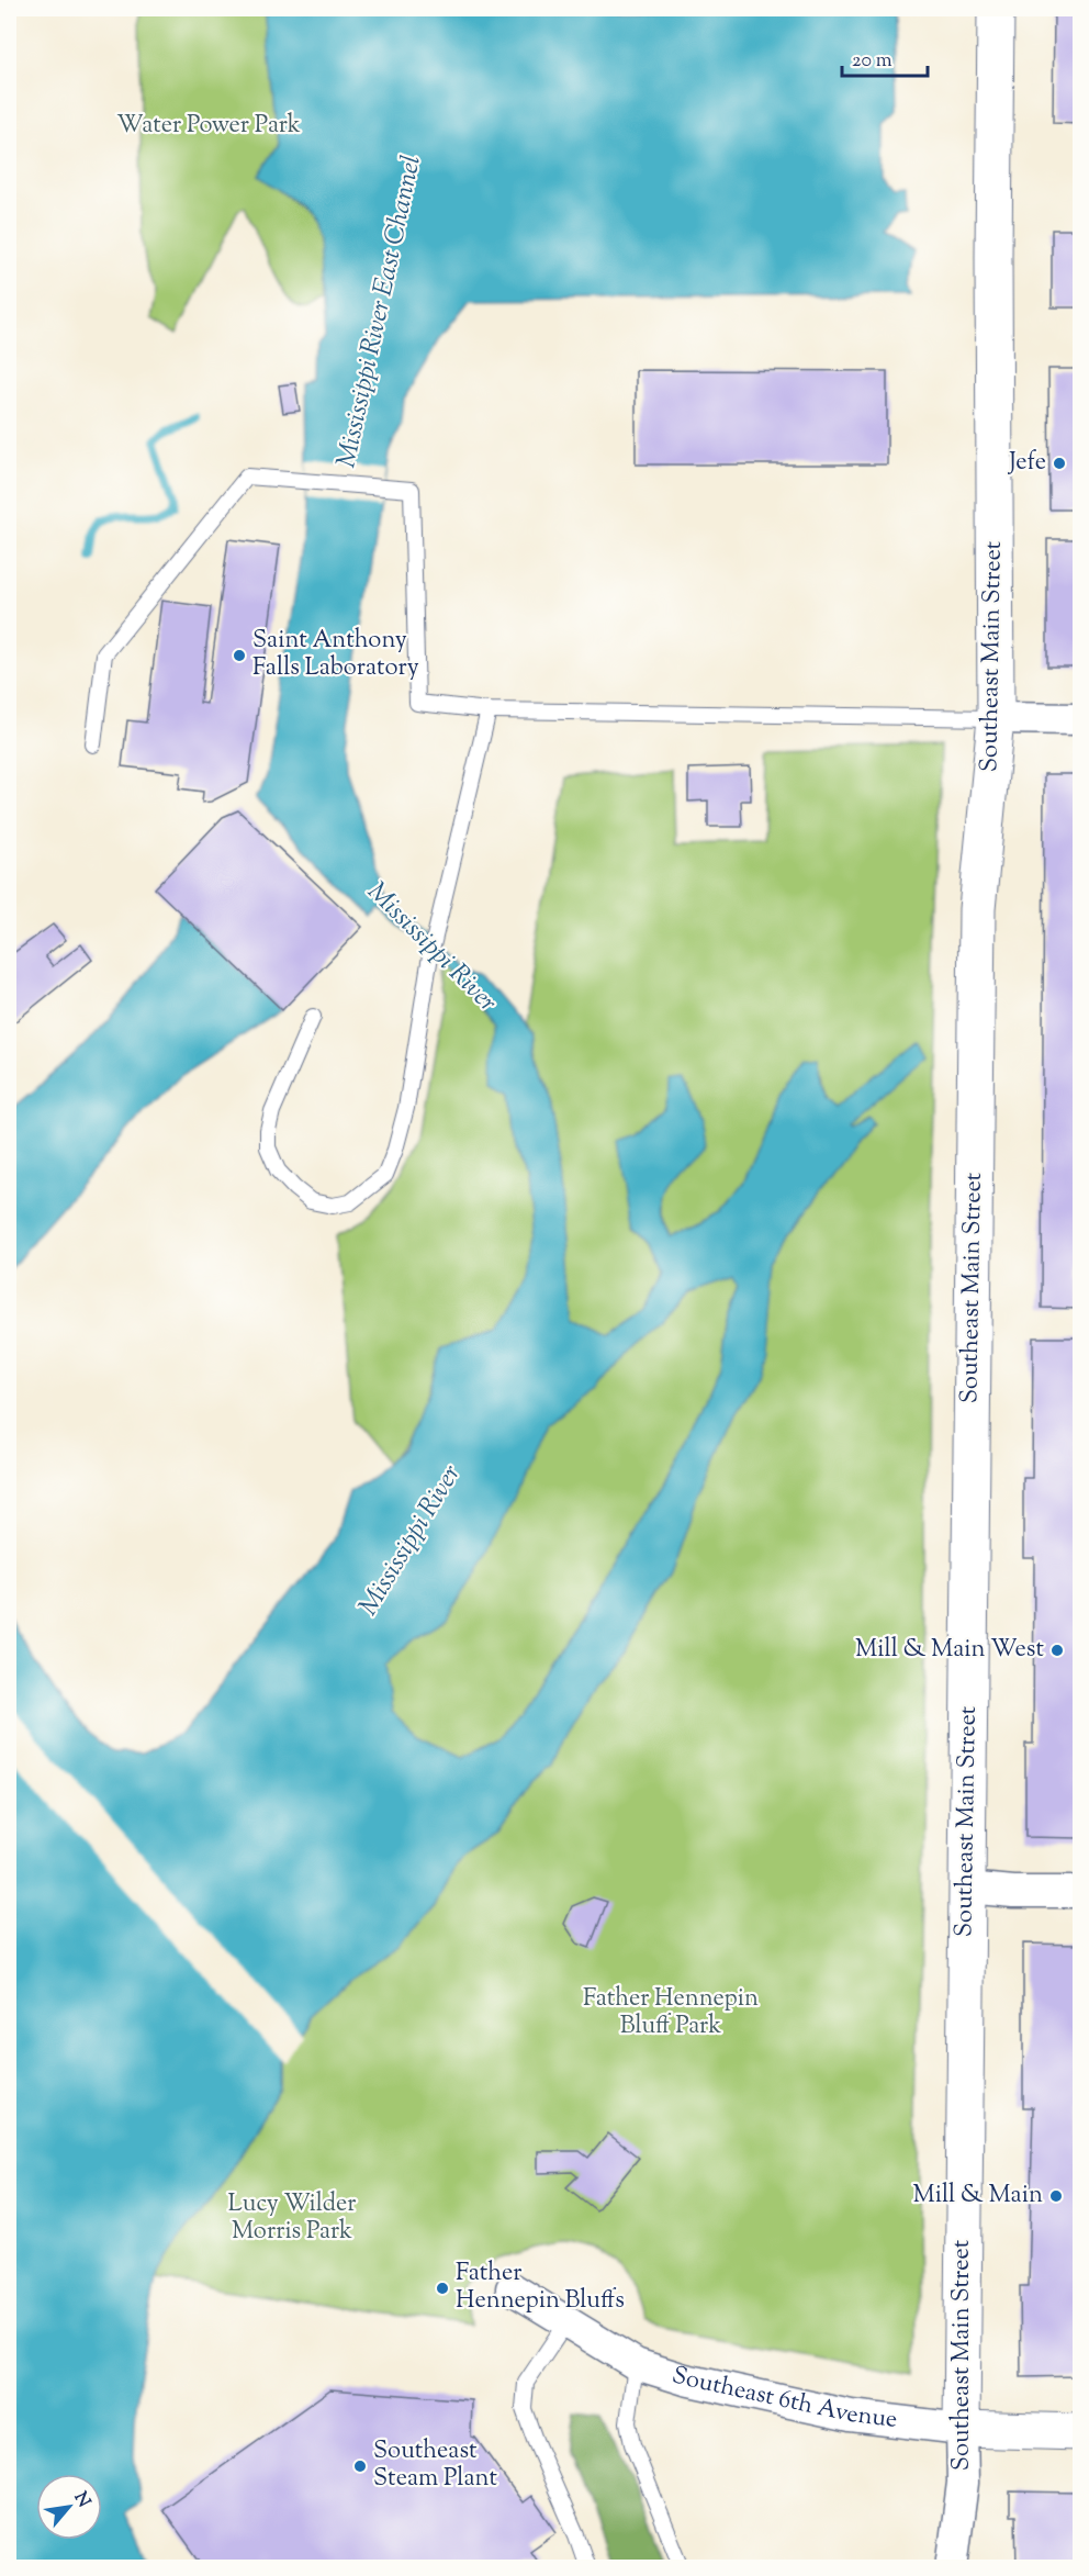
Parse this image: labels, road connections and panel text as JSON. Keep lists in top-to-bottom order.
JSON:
{
  "streets": {
    "street": ["Southeast Main Street", "Southeast 6th Avenue"]
  },
  "crossings": [
    ["Southeast Main Street", "Southeast 6th Avenue"]
  ],
  "water": ["Mississippi River East Channel", "Mississippi River"],
  "parks": ["Water Power Park", "Father Hennepin Bluff Park", "Lucy Wilder Morris Park"],
  "places": [
    "Jefe",
    "Saint Anthony Falls Laboratory",
    "Mill & Main West",
    "Mill & Main",
    "Father Hennepin Bluffs",
    "Southeast Steam Plant"
  ],
  "scale_bar": "20 m",
  "north": "top right"
}
